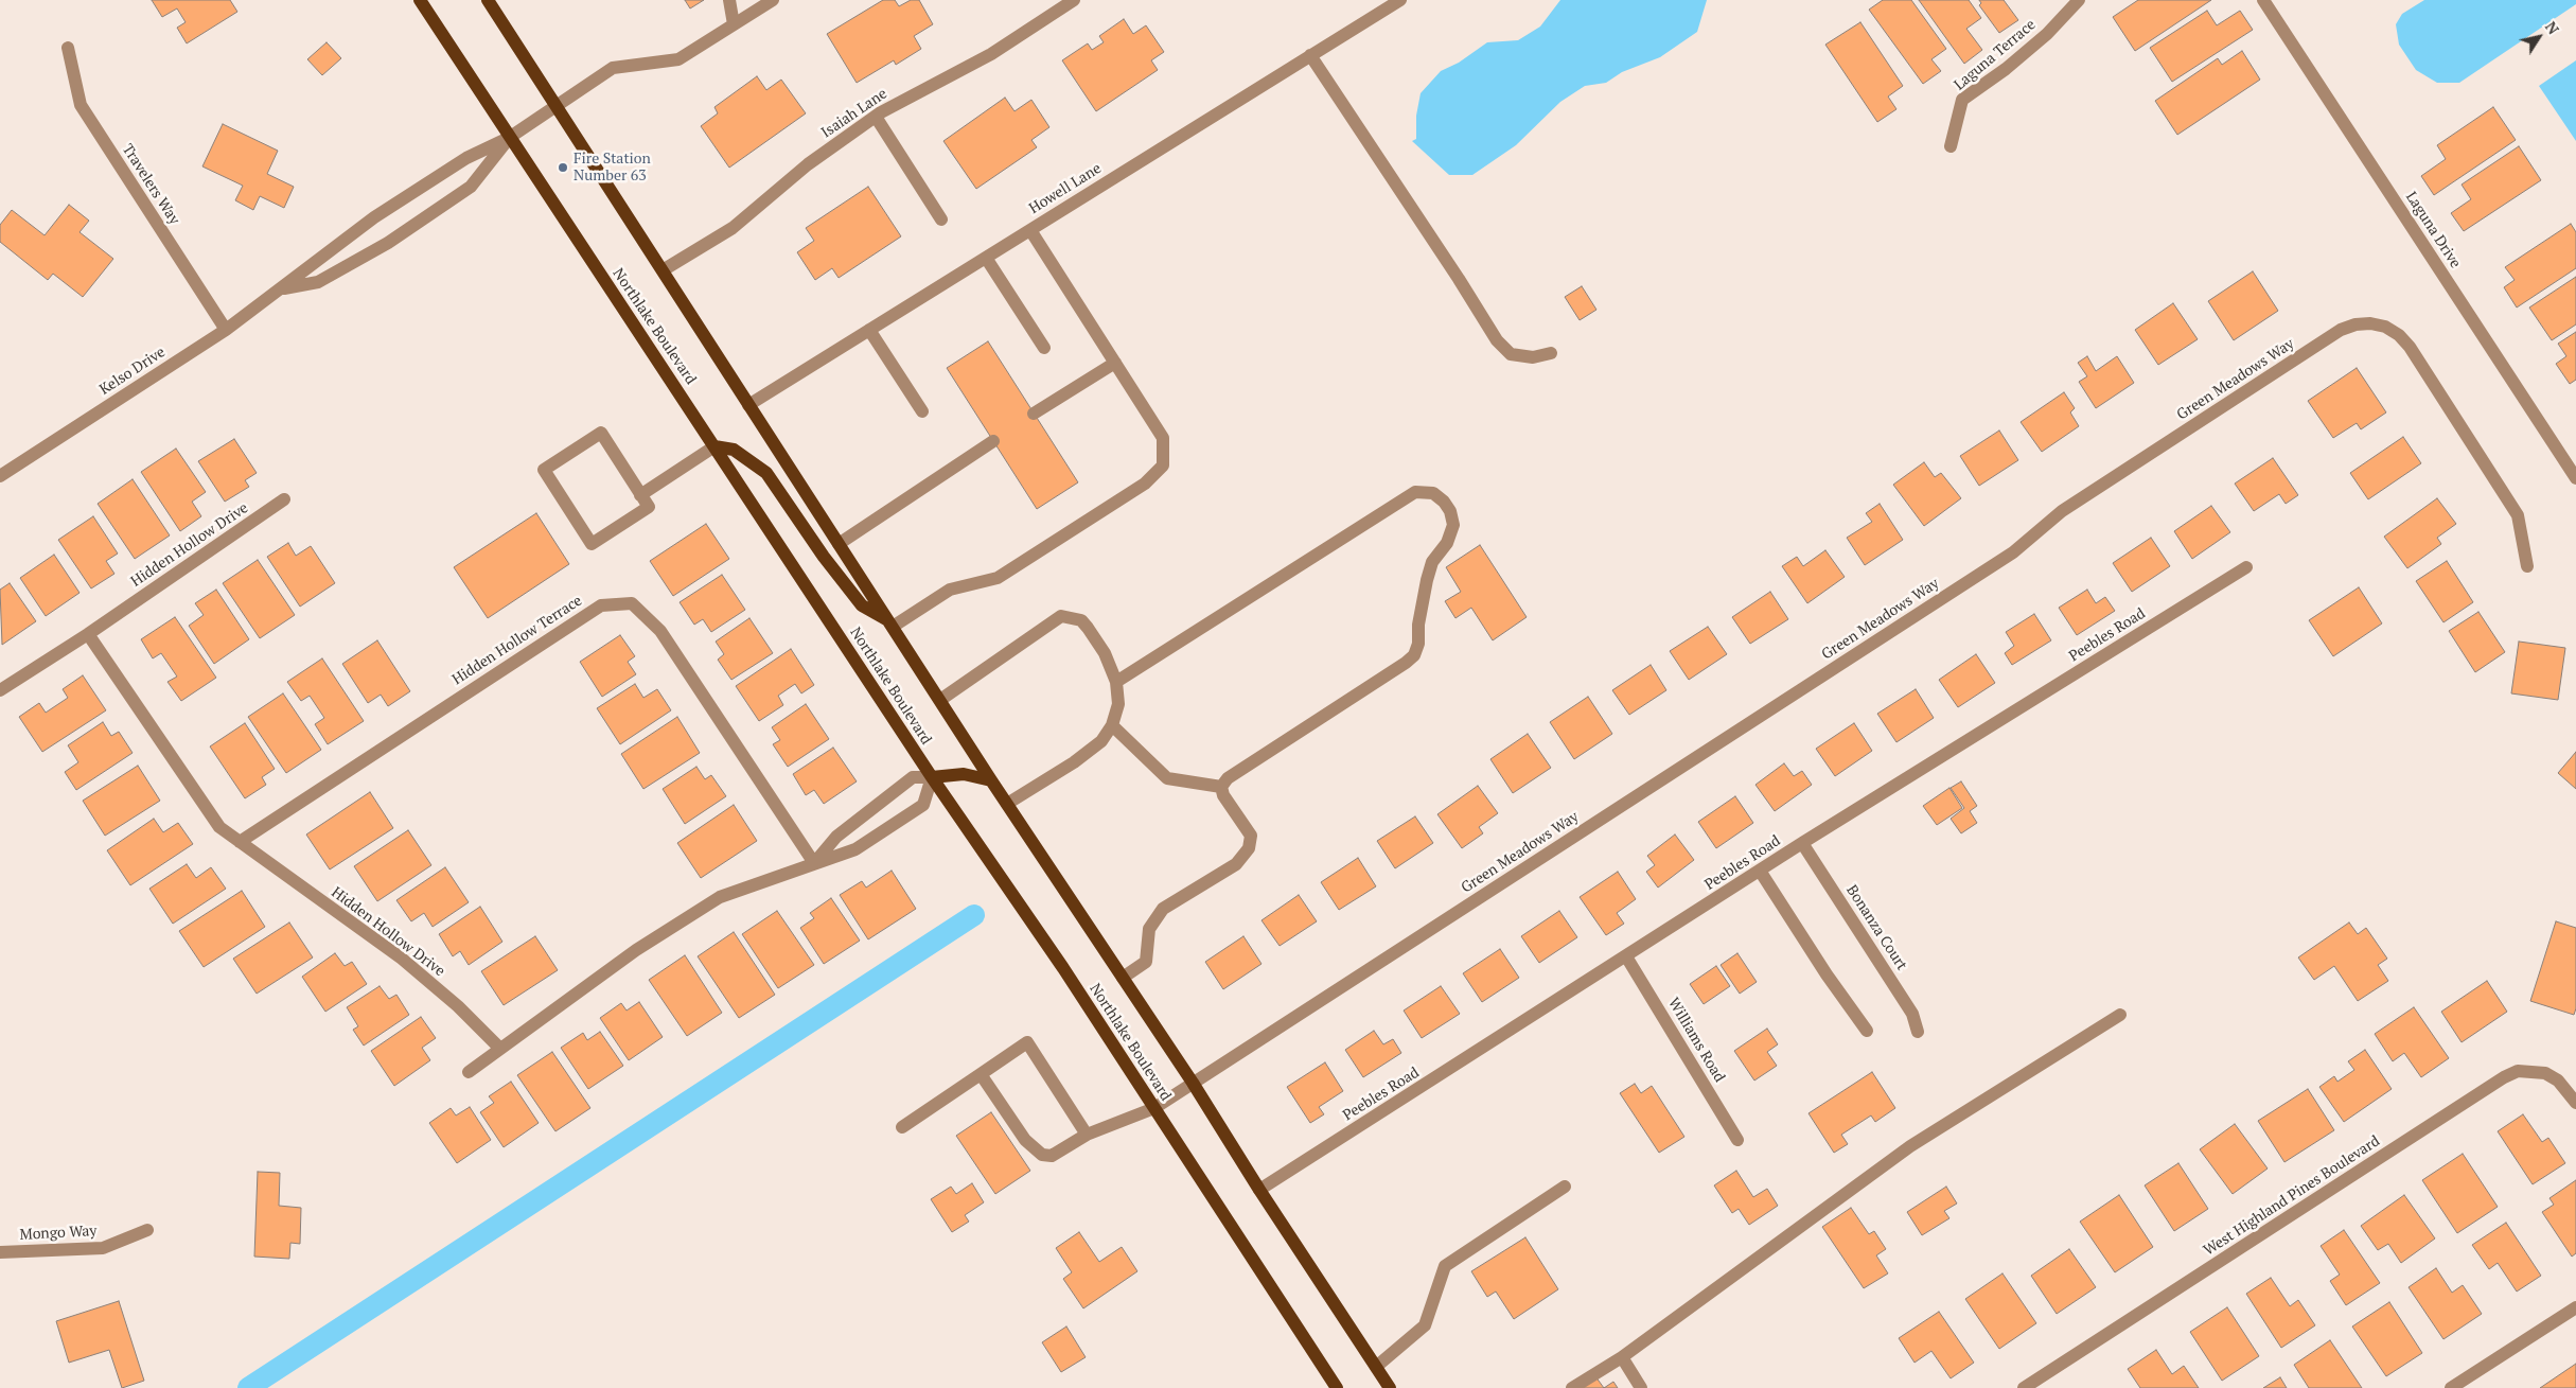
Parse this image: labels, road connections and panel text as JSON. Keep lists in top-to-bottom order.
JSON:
{
  "streets": {
    "main road": ["Northlake Boulevard"],
    "street": [
      "Laguna Terrace",
      "Isaiah Lane",
      "Travelers Way",
      "Howell Lane",
      "Laguna Drive",
      "Kelso Drive",
      "Green Meadows Way",
      "Hidden Hollow Drive",
      "Peebles Road",
      "Hidden Hollow Terrace",
      "Bonanza Court",
      "Williams Road",
      "West Highland Pines Boulevard",
      "Mongo Way"
    ]
  },
  "crossings": [
    ["Isaiah Lane", "Northlake Boulevard"],
    ["Travelers Way", "Kelso Drive"],
    ["Howell Lane", "Northlake Boulevard"],
    ["Northlake Boulevard", "Kelso Drive"],
    ["Northlake Boulevard", "Green Meadows Way"],
    ["Northlake Boulevard", "Peebles Road"],
    ["Hidden Hollow Drive", "Hidden Hollow Terrace"],
    ["Peebles Road", "Bonanza Court"],
    ["Peebles Road", "Williams Road"]
  ],
  "places": ["Fire Station Number 63"],
  "north": "top right"
}
